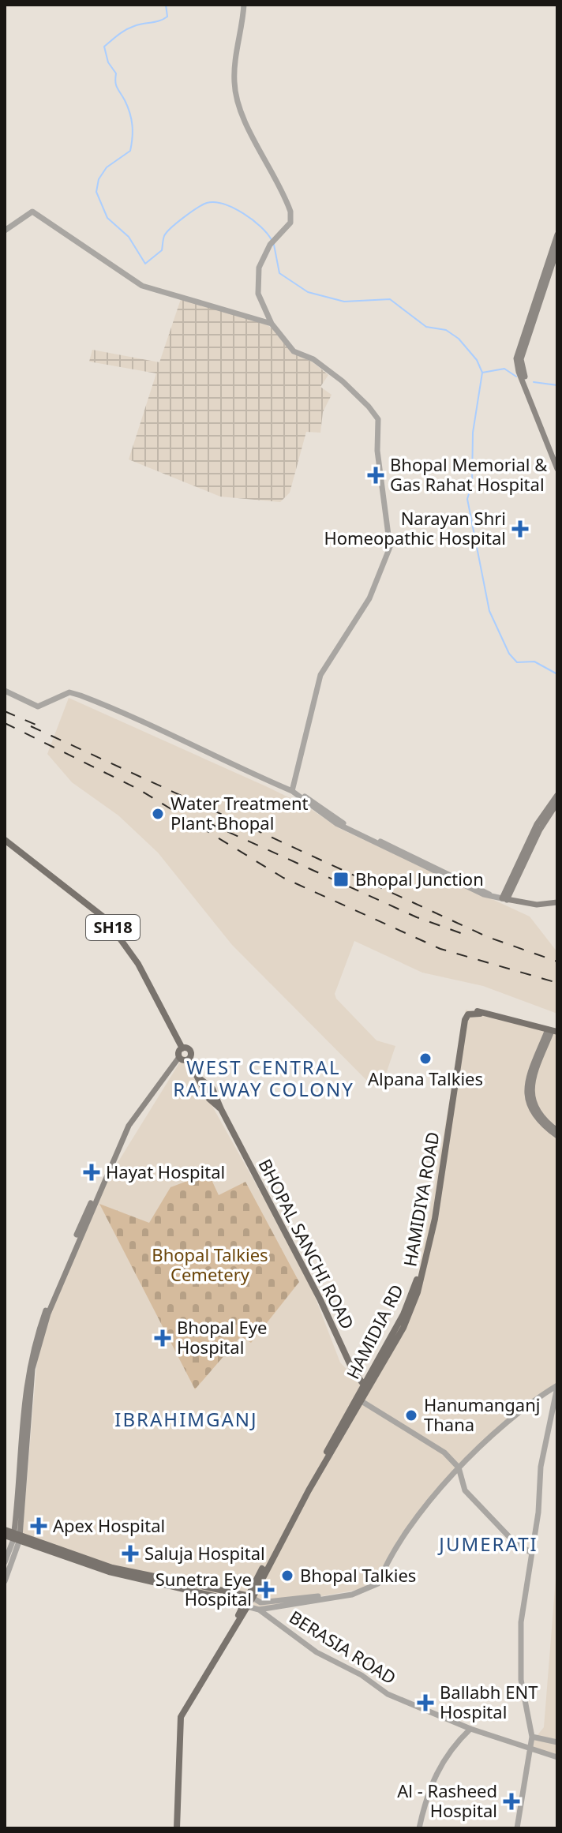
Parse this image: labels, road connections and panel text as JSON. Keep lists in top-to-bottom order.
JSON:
{
  "streets": {
    "main road": [
      "SH18",
      "HAMIDIYA ROAD",
      "BHOPAL SANCHI ROAD",
      "HAMIDIA RD",
      "BERASIA ROAD"
    ]
  },
  "crossings": [
    ["SH18", "BHOPAL SANCHI ROAD"],
    ["HAMIDIYA ROAD", "BHOPAL SANCHI ROAD"],
    ["HAMIDIYA ROAD", "HAMIDIA RD"],
    ["BHOPAL SANCHI ROAD", "HAMIDIA RD"],
    ["HAMIDIA RD", "BERASIA ROAD"]
  ],
  "districts": ["WEST CENTRAL RAILWAY COLONY", "IBRAHIMGANJ", "JUMERATI"],
  "parks": ["Bhopal Talkies Cemetery"],
  "places": {
    "health": [
      "Bhopal Memorial & Gas Rahat Hospital",
      "Narayan Shri Homeopathic Hospital",
      "Hayat Hospital",
      "Bhopal Eye Hospital",
      "Apex Hospital",
      "Saluja Hospital",
      "Sunetra Eye Hospital",
      "Ballabh ENT Hospital",
      "Al - Rasheed Hospital"
    ],
    "other": [
      "Water Treatment Plant Bhopal",
      "Alpana Talkies",
      "Hanumanganj Thana",
      "Bhopal Talkies"
    ],
    "transit": ["Bhopal Junction"]
  }
}
